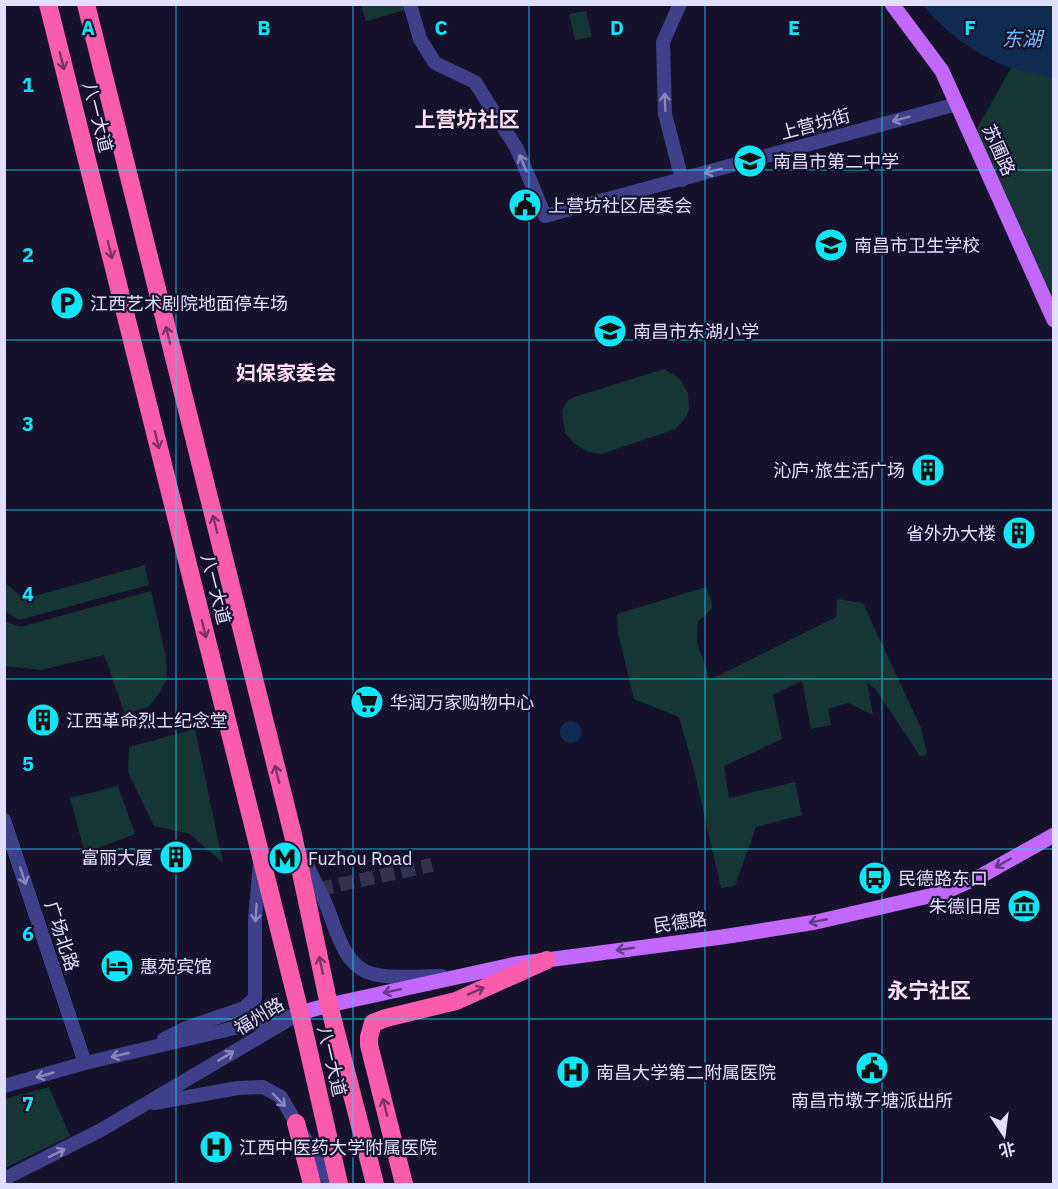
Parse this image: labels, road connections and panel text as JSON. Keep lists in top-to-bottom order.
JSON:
{
  "streets": {
    "highway": ["八一大道"],
    "main road": ["苏圃路", "民德路"],
    "street": ["上营坊街", "广场北路", "福州路"]
  },
  "crossings": [
    ["八一大道", "民德路"],
    ["八一大道", "福州路"],
    ["上营坊街", "苏圃路"],
    ["民德路", "福州路"],
    ["广场北路", "福州路"]
  ],
  "one_way": ["上营坊街", "民德路", "广场北路"],
  "districts": ["上营坊社区", "妇保家委会", "永宁社区"],
  "water": ["东湖"],
  "places": {
    "school or university": ["南昌市第二中学", "南昌市卫生学校", "南昌市东湖小学"],
    "public building": ["上营坊社区居委会", "南昌市墩子塘派出所"],
    "parking": ["江西艺术剧院地面停车场"],
    "building": [
      "沁庐·旅生活广场",
      "省外办大楼",
      "江西革命烈士纪念堂",
      "富丽大厦"
    ],
    "supermarket": ["华润万家购物中心"],
    "metro station": ["Fuzhou Road"],
    "bus stop": ["民德路东口"],
    "museum": ["朱德旧居"],
    "hotel": ["惠苑宾馆"],
    "hospital": ["南昌大学第二附属医院", "江西中医药大学附属医院"]
  },
  "north": "bottom",
  "grid": {
    "columns": [
      "A",
      "B",
      "C",
      "D",
      "E",
      "F"
    ],
    "rows": [
      "1",
      "2",
      "3",
      "4",
      "5",
      "6",
      "7"
    ]
  }
}
